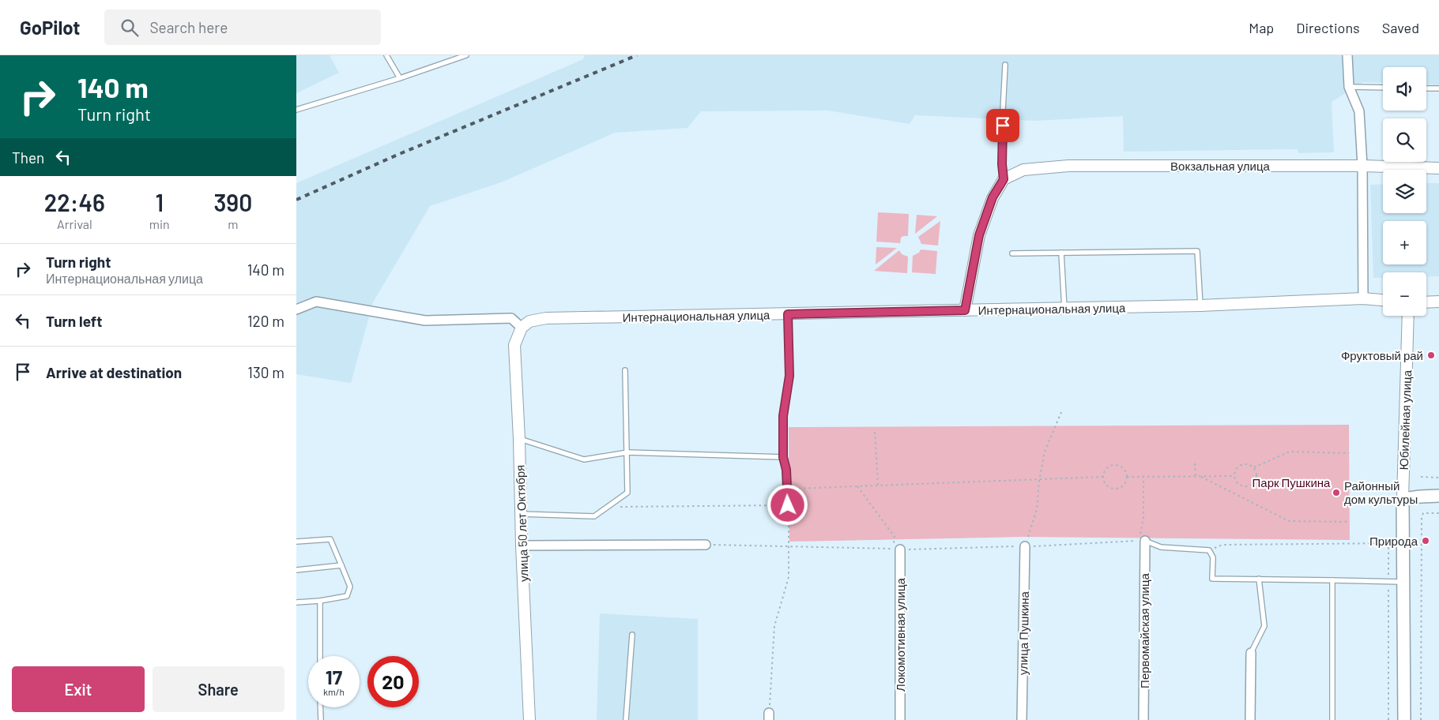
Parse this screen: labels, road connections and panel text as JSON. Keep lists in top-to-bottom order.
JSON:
{
  "streets": {
    "main road": ["Юбилейная улица"],
    "street": [
      "Вокзальная улица",
      "Интернациональная улица",
      "улица 50 лет Октября",
      "Первомайская улица",
      "улица Пушкина",
      "Локомотивная улица"
    ]
  },
  "crossings": [
    ["Интернациональная улица", "улица 50 лет Октября"]
  ],
  "parks": ["Парк Пушкина"],
  "places": ["Фруктовый рай", "Районный дом культуры", "Природа"],
  "page": {
    "header": "GoPilot",
    "search": "Search here",
    "nav": ["Map", "Directions", "Saved"],
    "turn": ["140 m", "Turn right"],
    "map_buttons": ["+", "−"],
    "then": "Then",
    "eta": [
      "22:46",
      "Arrival",
      "1",
      "min",
      "390",
      "m"
    ],
    "list": [
      {
        "name": "Turn right",
        "note": "Интернациональная улица",
        "value": "140 m"
      },
      {
        "name": "Turn left",
        "value": "120 m"
      },
      {
        "name": "Arrive at destination",
        "value": "130 m"
      }
    ],
    "speed": "17 km/h",
    "limit": "20",
    "buttons": ["Exit", "Share"]
  }
}
